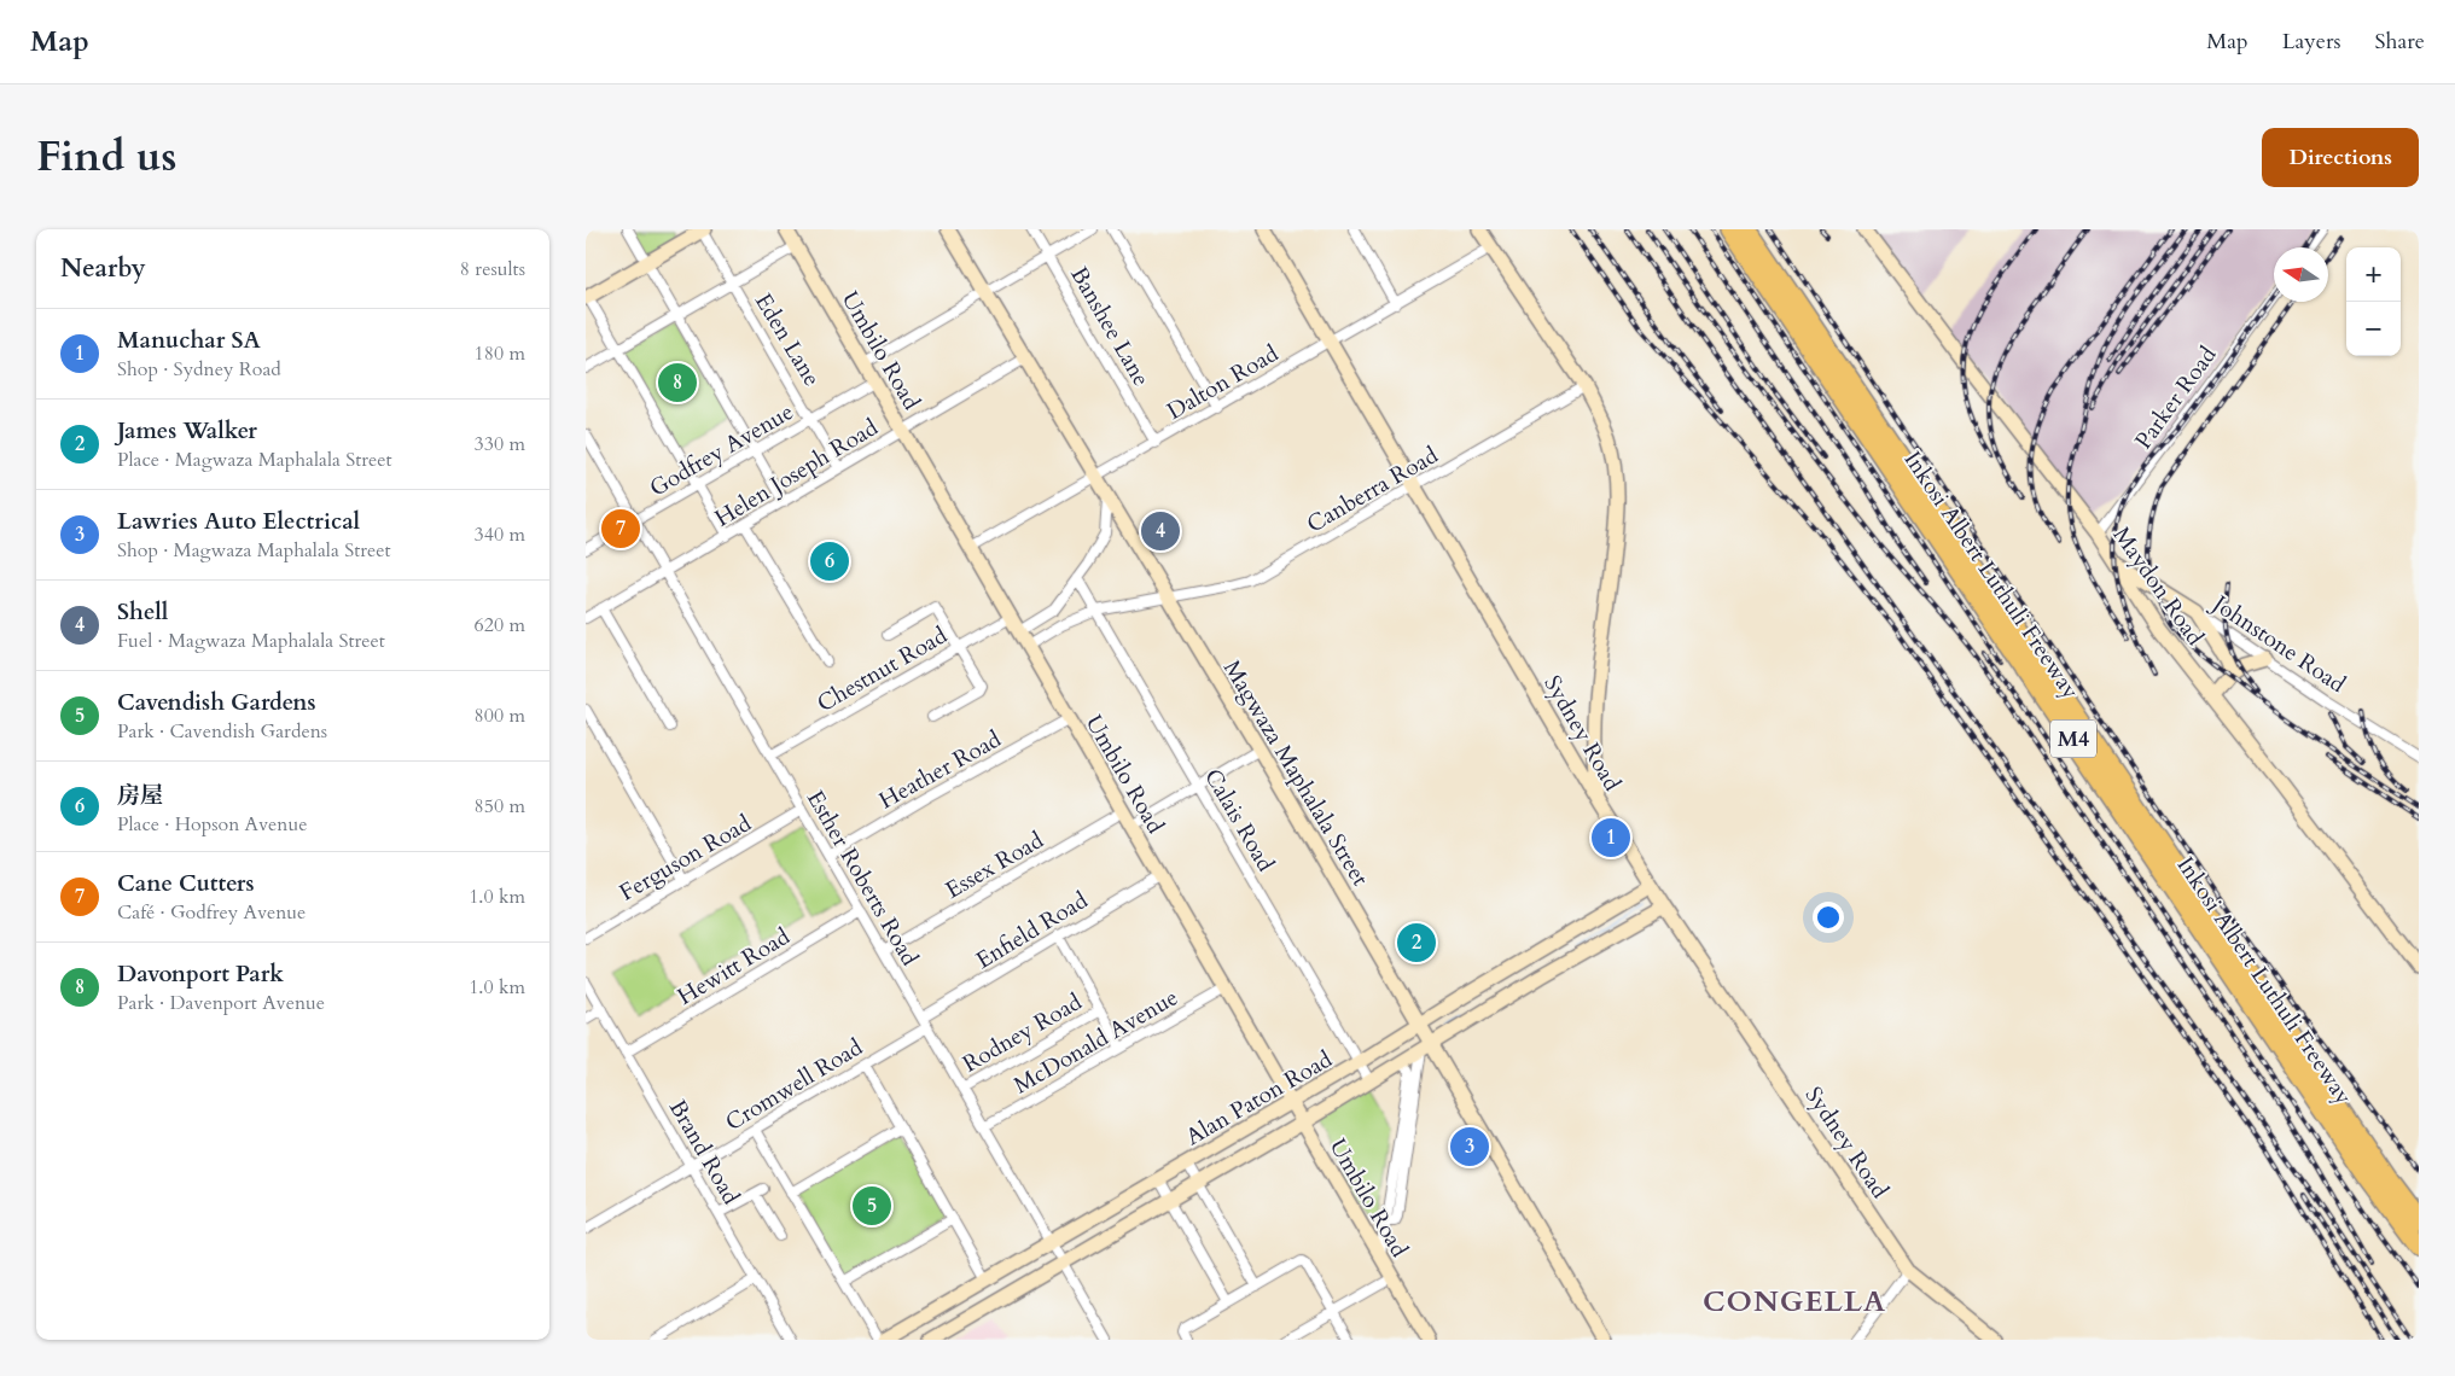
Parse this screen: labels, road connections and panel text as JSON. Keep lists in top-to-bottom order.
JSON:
{
  "streets": {
    "highway": ["Inkosi Albert Luthuli Freeway", "M4"],
    "street": [
      "Banshee Lane",
      "Eden Lane",
      "Umbilo Road",
      "Dalton Road",
      "Parker Road",
      "Godfrey Avenue",
      "Helen Joseph Road",
      "Canberra Road",
      "Maydon Road",
      "Johnstone Road",
      "Chestnut Road",
      "Sydney Road",
      "Heather Road",
      "Magwaza Maphalala Street",
      "Calais Road",
      "Ferguson Road",
      "Essex Road",
      "Esther Roberts Road",
      "Enfield Road",
      "Hewitt Road",
      "Rodney Road",
      "McDonald Avenue",
      "Cromwell Road",
      "Alan Paton Road",
      "Brand Road"
    ]
  },
  "crossings": [
    ["Banshee Lane", "Dalton Road"],
    ["Eden Lane", "Godfrey Avenue"],
    ["Eden Lane", "Helen Joseph Road"],
    ["Umbilo Road", "Dalton Road"],
    ["Umbilo Road", "Godfrey Avenue"],
    ["Umbilo Road", "Helen Joseph Road"],
    ["Umbilo Road", "Canberra Road"],
    ["Umbilo Road", "Chestnut Road"],
    ["Umbilo Road", "Heather Road"],
    ["Umbilo Road", "Essex Road"],
    ["Umbilo Road", "Enfield Road"],
    ["Umbilo Road", "McDonald Avenue"],
    ["Umbilo Road", "Alan Paton Road"],
    ["Dalton Road", "Sydney Road"],
    ["Dalton Road", "Magwaza Maphalala Street"],
    ["Parker Road", "Maydon Road"],
    ["Godfrey Avenue", "Esther Roberts Road"],
    ["Helen Joseph Road", "Magwaza Maphalala Street"],
    ["Helen Joseph Road", "Esther Roberts Road"],
    ["Canberra Road", "Sydney Road"],
    ["Canberra Road", "Magwaza Maphalala Street"],
    ["Canberra Road", "Calais Road"],
    ["Maydon Road", "Johnstone Road"],
    ["Chestnut Road", "Esther Roberts Road"],
    ["Sydney Road", "Alan Paton Road"],
    ["Heather Road", "Esther Roberts Road"],
    ["Magwaza Maphalala Street", "Alan Paton Road"],
    ["Calais Road", "Alan Paton Road"],
    ["Ferguson Road", "Esther Roberts Road"],
    ["Essex Road", "Esther Roberts Road"],
    ["Esther Roberts Road", "Enfield Road"],
    ["Esther Roberts Road", "Hewitt Road"],
    ["Esther Roberts Road", "Rodney Road"],
    ["Esther Roberts Road", "McDonald Avenue"],
    ["Esther Roberts Road", "Cromwell Road"],
    ["Esther Roberts Road", "Alan Paton Road"],
    ["Hewitt Road", "Brand Road"],
    ["Cromwell Road", "Brand Road"]
  ],
  "districts": ["CONGELLA"],
  "north": "left",
  "page": {
    "header": "Map",
    "nav": ["Map", "Layers", "Share"],
    "title": "Find us",
    "buttons": "Directions",
    "heading": ["Nearby", "8 results"],
    "map_buttons": ["+", "−"],
    "list": [
      {
        "mark": "1",
        "name": "Manuchar SA",
        "note": "Shop · Sydney Road",
        "value": "180 m"
      },
      {
        "mark": "2",
        "name": "James Walker",
        "note": "Place · Magwaza Maphalala Street",
        "value": "330 m"
      },
      {
        "mark": "3",
        "name": "Lawries Auto Electrical",
        "note": "Shop · Magwaza Maphalala Street",
        "value": "340 m"
      },
      {
        "mark": "4",
        "name": "Shell",
        "note": "Fuel · Magwaza Maphalala Street",
        "value": "620 m"
      },
      {
        "mark": "5",
        "name": "Cavendish Gardens",
        "note": "Park · Cavendish Gardens",
        "value": "800 m"
      },
      {
        "mark": "6",
        "name": "房屋",
        "note": "Place · Hopson Avenue",
        "value": "850 m"
      },
      {
        "mark": "7",
        "name": "Cane Cutters",
        "note": "Café · Godfrey Avenue",
        "value": "1.0 km"
      },
      {
        "mark": "8",
        "name": "Davonport Park",
        "note": "Park · Davenport Avenue",
        "value": "1.0 km"
      }
    ],
    "pins": [
      "8",
      "7",
      "4",
      "6",
      "1",
      "2",
      "3",
      "5"
    ]
  }
}
